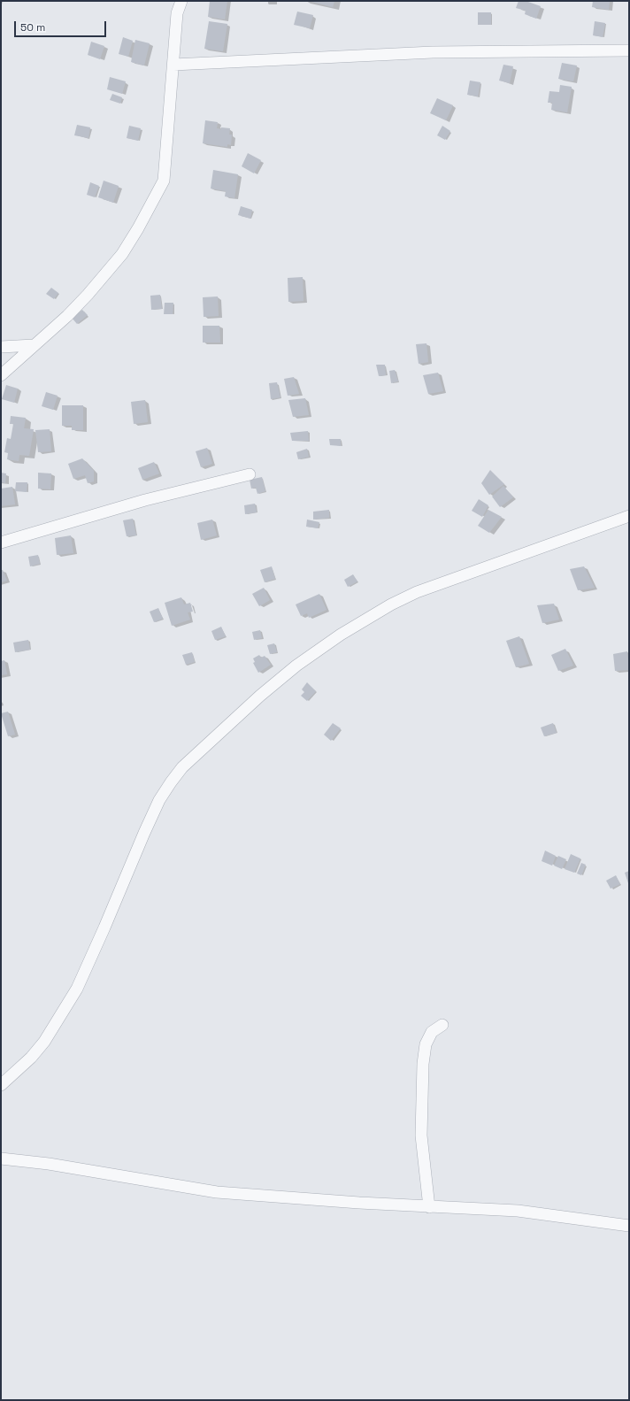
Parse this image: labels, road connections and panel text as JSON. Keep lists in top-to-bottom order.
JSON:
{
  "scale_bar": "50 m"
}
